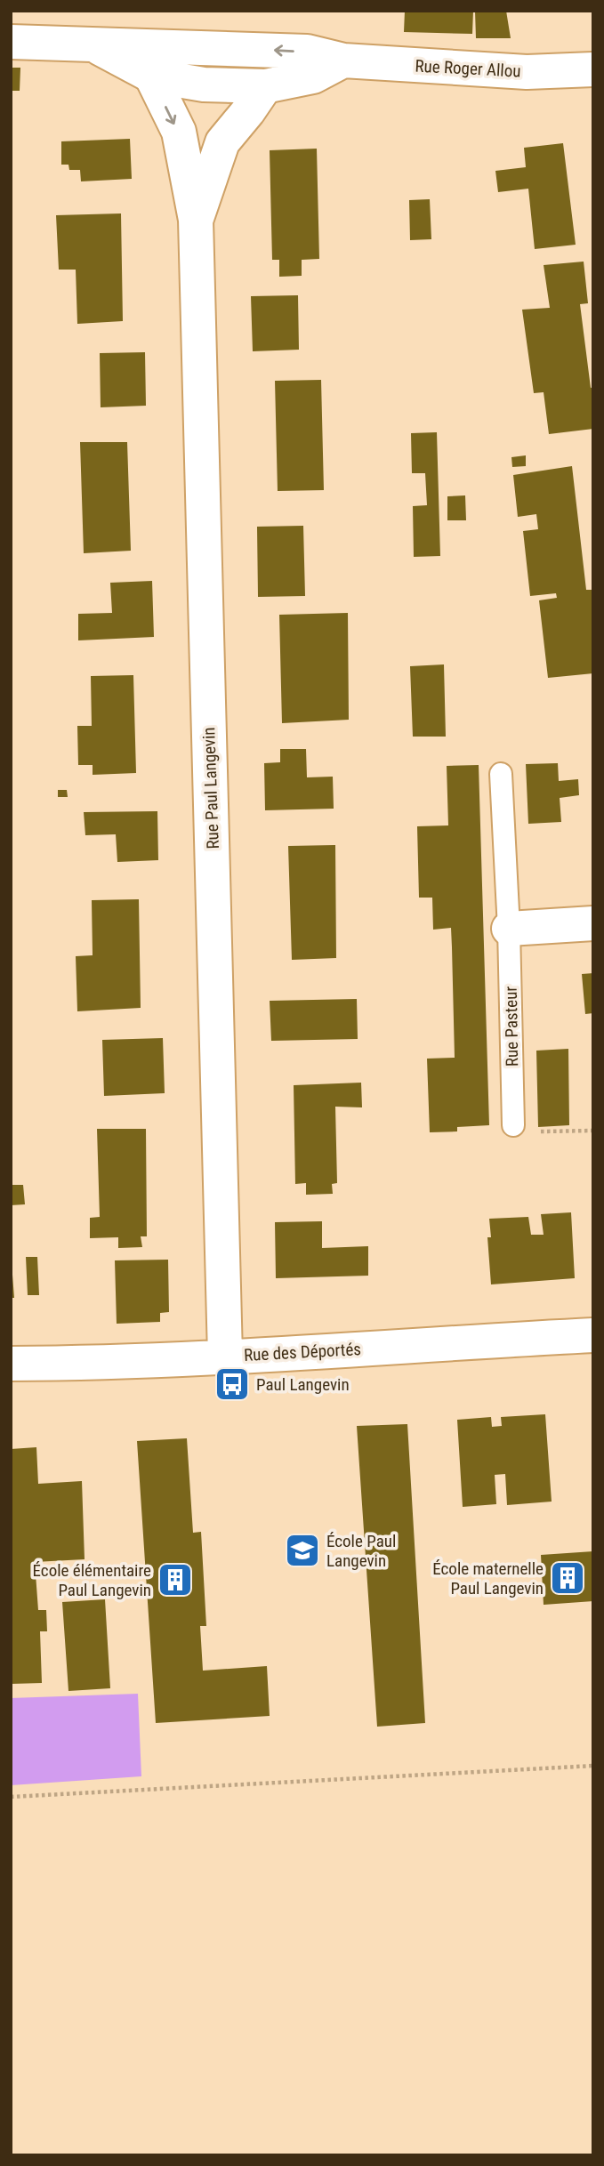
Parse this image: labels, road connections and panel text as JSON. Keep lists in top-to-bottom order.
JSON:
{
  "streets": {
    "street": ["Rue Roger Allou", "Rue Paul Langevin", "Rue des Déportés"],
    "lane": ["Rue Pasteur"]
  },
  "crossings": [
    ["Rue Paul Langevin", "Rue des Déportés"]
  ],
  "places": {
    "bus stop": ["Paul Langevin"],
    "school or university": ["École Paul Langevin"],
    "building": ["École maternelle Paul Langevin", "École élémentaire Paul Langevin"]
  }
}
